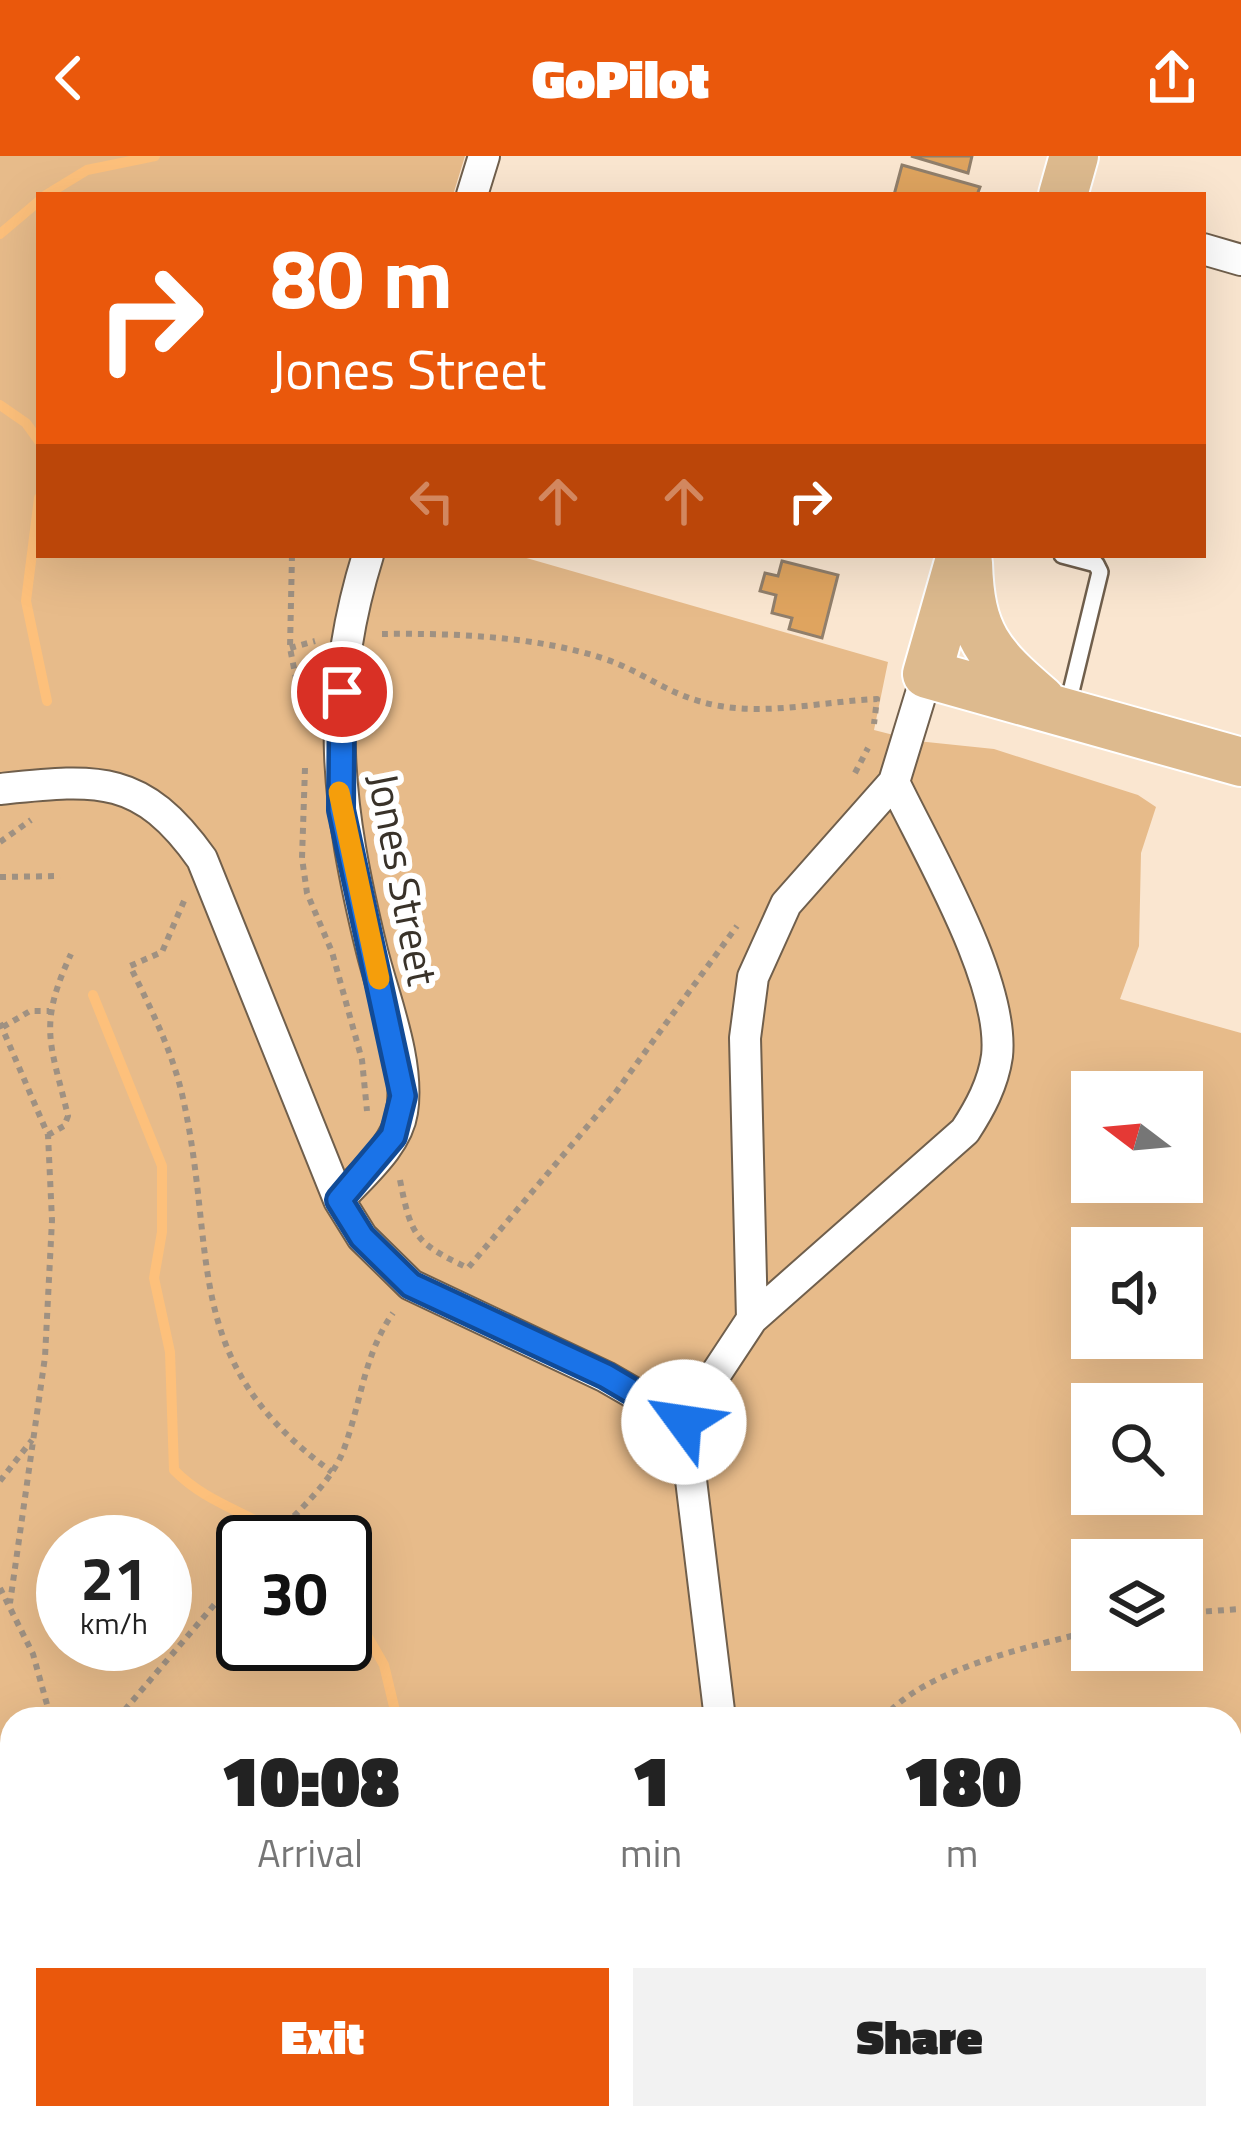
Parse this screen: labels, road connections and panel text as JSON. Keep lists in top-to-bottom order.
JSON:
{
  "streets": {
    "street": ["Jones Street"]
  },
  "north": "left",
  "page": {
    "header": "GoPilot",
    "turn": ["80 m", "Jones Street"],
    "speed": "21 km/h",
    "limit": "30",
    "eta": [
      "10:08",
      "Arrival",
      "1",
      "min",
      "180",
      "m"
    ],
    "buttons": ["Exit", "Share"]
  }
}
